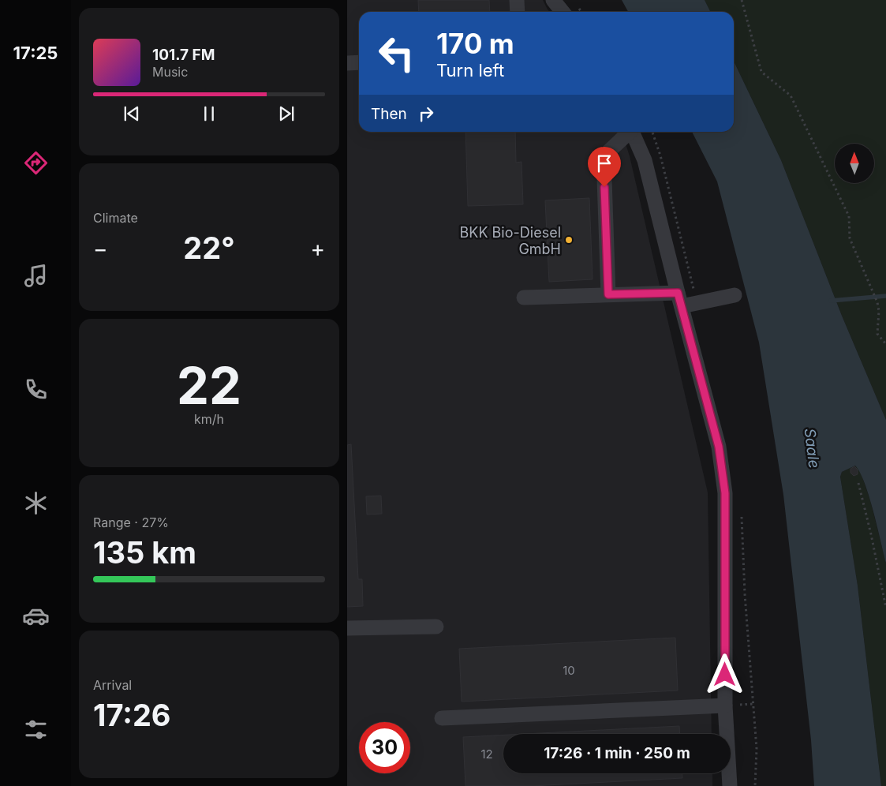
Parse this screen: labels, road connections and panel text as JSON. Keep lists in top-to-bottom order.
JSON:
{
  "water": ["Saale"],
  "places": ["BKK Bio-Diesel GmbH"],
  "house_numbers": ["10", "12"],
  "north": "top",
  "page": {
    "tabs": "17:25",
    "turn": ["170 m", "Turn left"],
    "song": ["101.7 FM", "Music"],
    "then": "Then",
    "tile": [
      "Climate",
      ["22", "km/h"],
      ["Range · 27%", "135 km"],
      ["Arrival", "17:26"]
    ],
    "heat": ["−", "22°", "+"],
    "limit": "30",
    "trip": "17:26 · 1 min · 250 m"
  }
}
